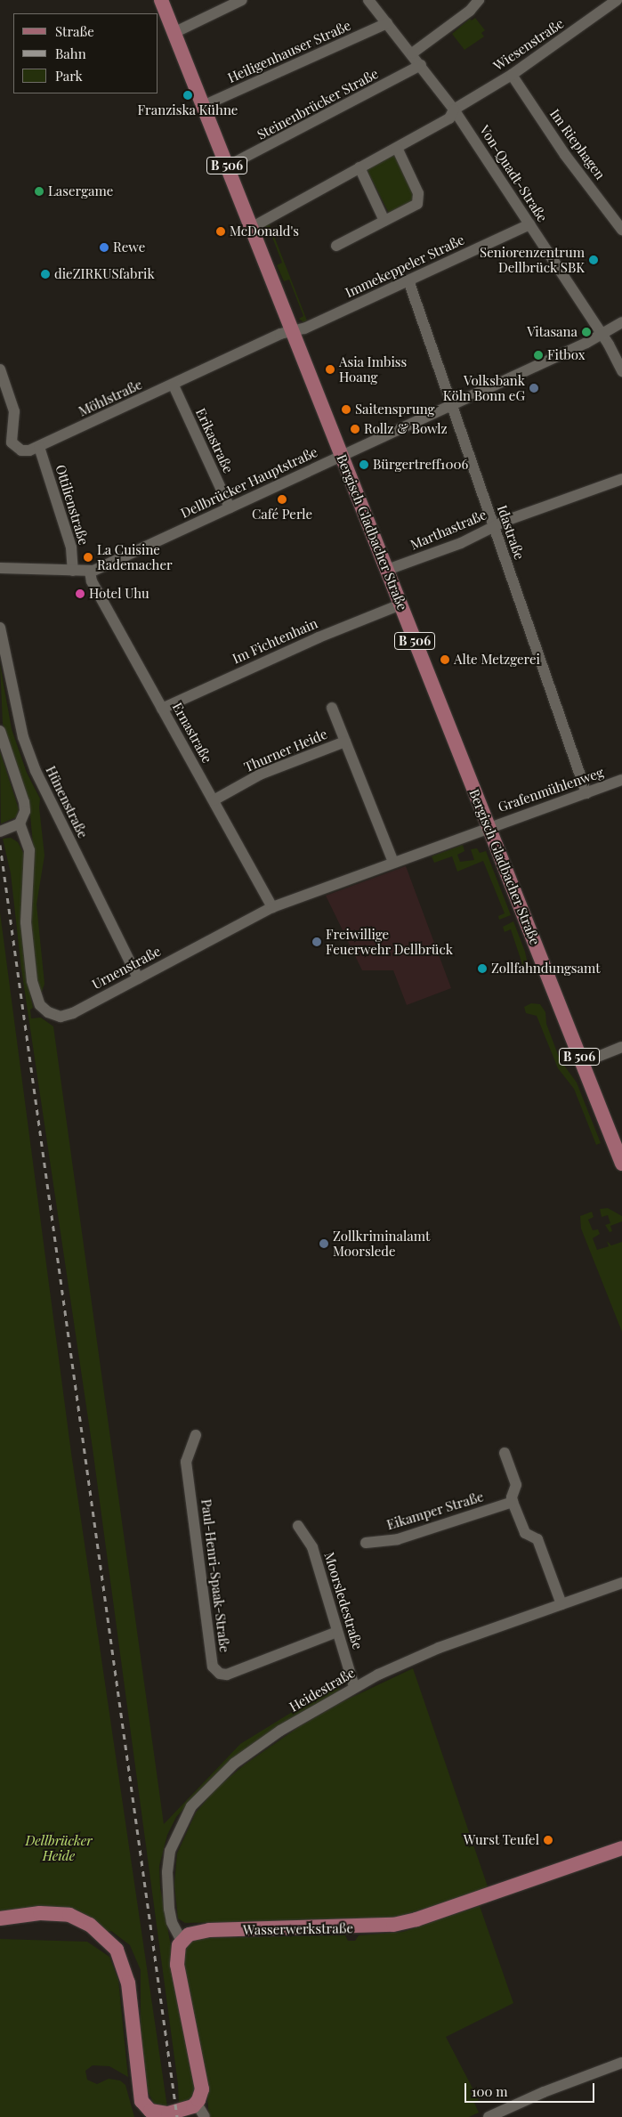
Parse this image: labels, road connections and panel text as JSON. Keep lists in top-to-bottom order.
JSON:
{
  "streets": {
    "main road": ["B 506", "Bergisch Gladbacher Straße", "Wasserwerkstraße"],
    "street": [
      "Wiesenstraße",
      "Heiligenhauser Straße",
      "Steinenbrücker Straße",
      "Im Riephagen",
      "Von-Quadt-Straße",
      "Immekeppeler Straße",
      "Möhlstraße",
      "Erikastraße",
      "Dellbrücker Hauptstraße",
      "Ottilienstraße",
      "Marthastraße",
      "Idastraße",
      "Im Fichtenhain",
      "Ernastraße",
      "Thurner Heide",
      "Grafenmühlenweg",
      "Hünenstraße",
      "Urnenstraße",
      "Eikamper Straße",
      "Paul-Henri-Spaak-Straße",
      "Moorsledestraße",
      "Heidestraße"
    ]
  },
  "crossings": [
    ["Wiesenstraße", "Im Riephagen"],
    ["Wiesenstraße", "Von-Quadt-Straße"],
    ["Wiesenstraße", "Bergisch Gladbacher Straße"],
    ["Heiligenhauser Straße", "Von-Quadt-Straße"],
    ["Heiligenhauser Straße", "Bergisch Gladbacher Straße"],
    ["Steinenbrücker Straße", "Von-Quadt-Straße"],
    ["Steinenbrücker Straße", "Bergisch Gladbacher Straße"],
    ["Von-Quadt-Straße", "Immekeppeler Straße"],
    ["Von-Quadt-Straße", "Dellbrücker Hauptstraße"],
    ["Immekeppeler Straße", "Möhlstraße"],
    ["Immekeppeler Straße", "Bergisch Gladbacher Straße"],
    ["Immekeppeler Straße", "Idastraße"],
    ["Möhlstraße", "Erikastraße"],
    ["Möhlstraße", "Ottilienstraße"],
    ["Möhlstraße", "Bergisch Gladbacher Straße"],
    ["Erikastraße", "Dellbrücker Hauptstraße"],
    ["Dellbrücker Hauptstraße", "Ottilienstraße"],
    ["Dellbrücker Hauptstraße", "Bergisch Gladbacher Straße"],
    ["Dellbrücker Hauptstraße", "Idastraße"],
    ["Dellbrücker Hauptstraße", "Ernastraße"],
    ["Marthastraße", "Bergisch Gladbacher Straße"],
    ["Marthastraße", "Idastraße"],
    ["Bergisch Gladbacher Straße", "Im Fichtenhain"],
    ["Bergisch Gladbacher Straße", "Grafenmühlenweg"],
    ["Bergisch Gladbacher Straße", "Urnenstraße"],
    ["Idastraße", "Grafenmühlenweg"],
    ["Im Fichtenhain", "Ernastraße"],
    ["Ernastraße", "Thurner Heide"],
    ["Ernastraße", "Urnenstraße"],
    ["Thurner Heide", "Urnenstraße"],
    ["Grafenmühlenweg", "Urnenstraße"],
    ["Hünenstraße", "Urnenstraße"],
    ["Paul-Henri-Spaak-Straße", "Moorsledestraße"],
    ["Moorsledestraße", "Heidestraße"],
    ["Heidestraße", "Wasserwerkstraße"]
  ],
  "parks": ["Dellbrücker Heide"],
  "places": [
    "Franziska Kühne",
    "Lasergame",
    "McDonald's",
    "Rewe",
    "Seniorenzentrum Dellbrück SBK",
    "dieZIRKUSfabrik",
    "Vitasana",
    "Fitbox",
    "Asia Imbiss Hoang",
    "Volksbank Köln Bonn eG",
    "Saitensprung",
    "Rollz & Bowlz",
    "Bürgertreff1006",
    "Café Perle",
    "La Cuisine Rademacher",
    "Hotel Uhu",
    "Alte Metzgerei",
    "Freiwillige Feuerwehr Dellbrück",
    "Zollfahndungsamt",
    "Zollkriminalamt Moorslede",
    "Wurst Teufel"
  ],
  "legend": ["Straße", "Bahn", "Park"],
  "scale_bar": "100 m"
}
